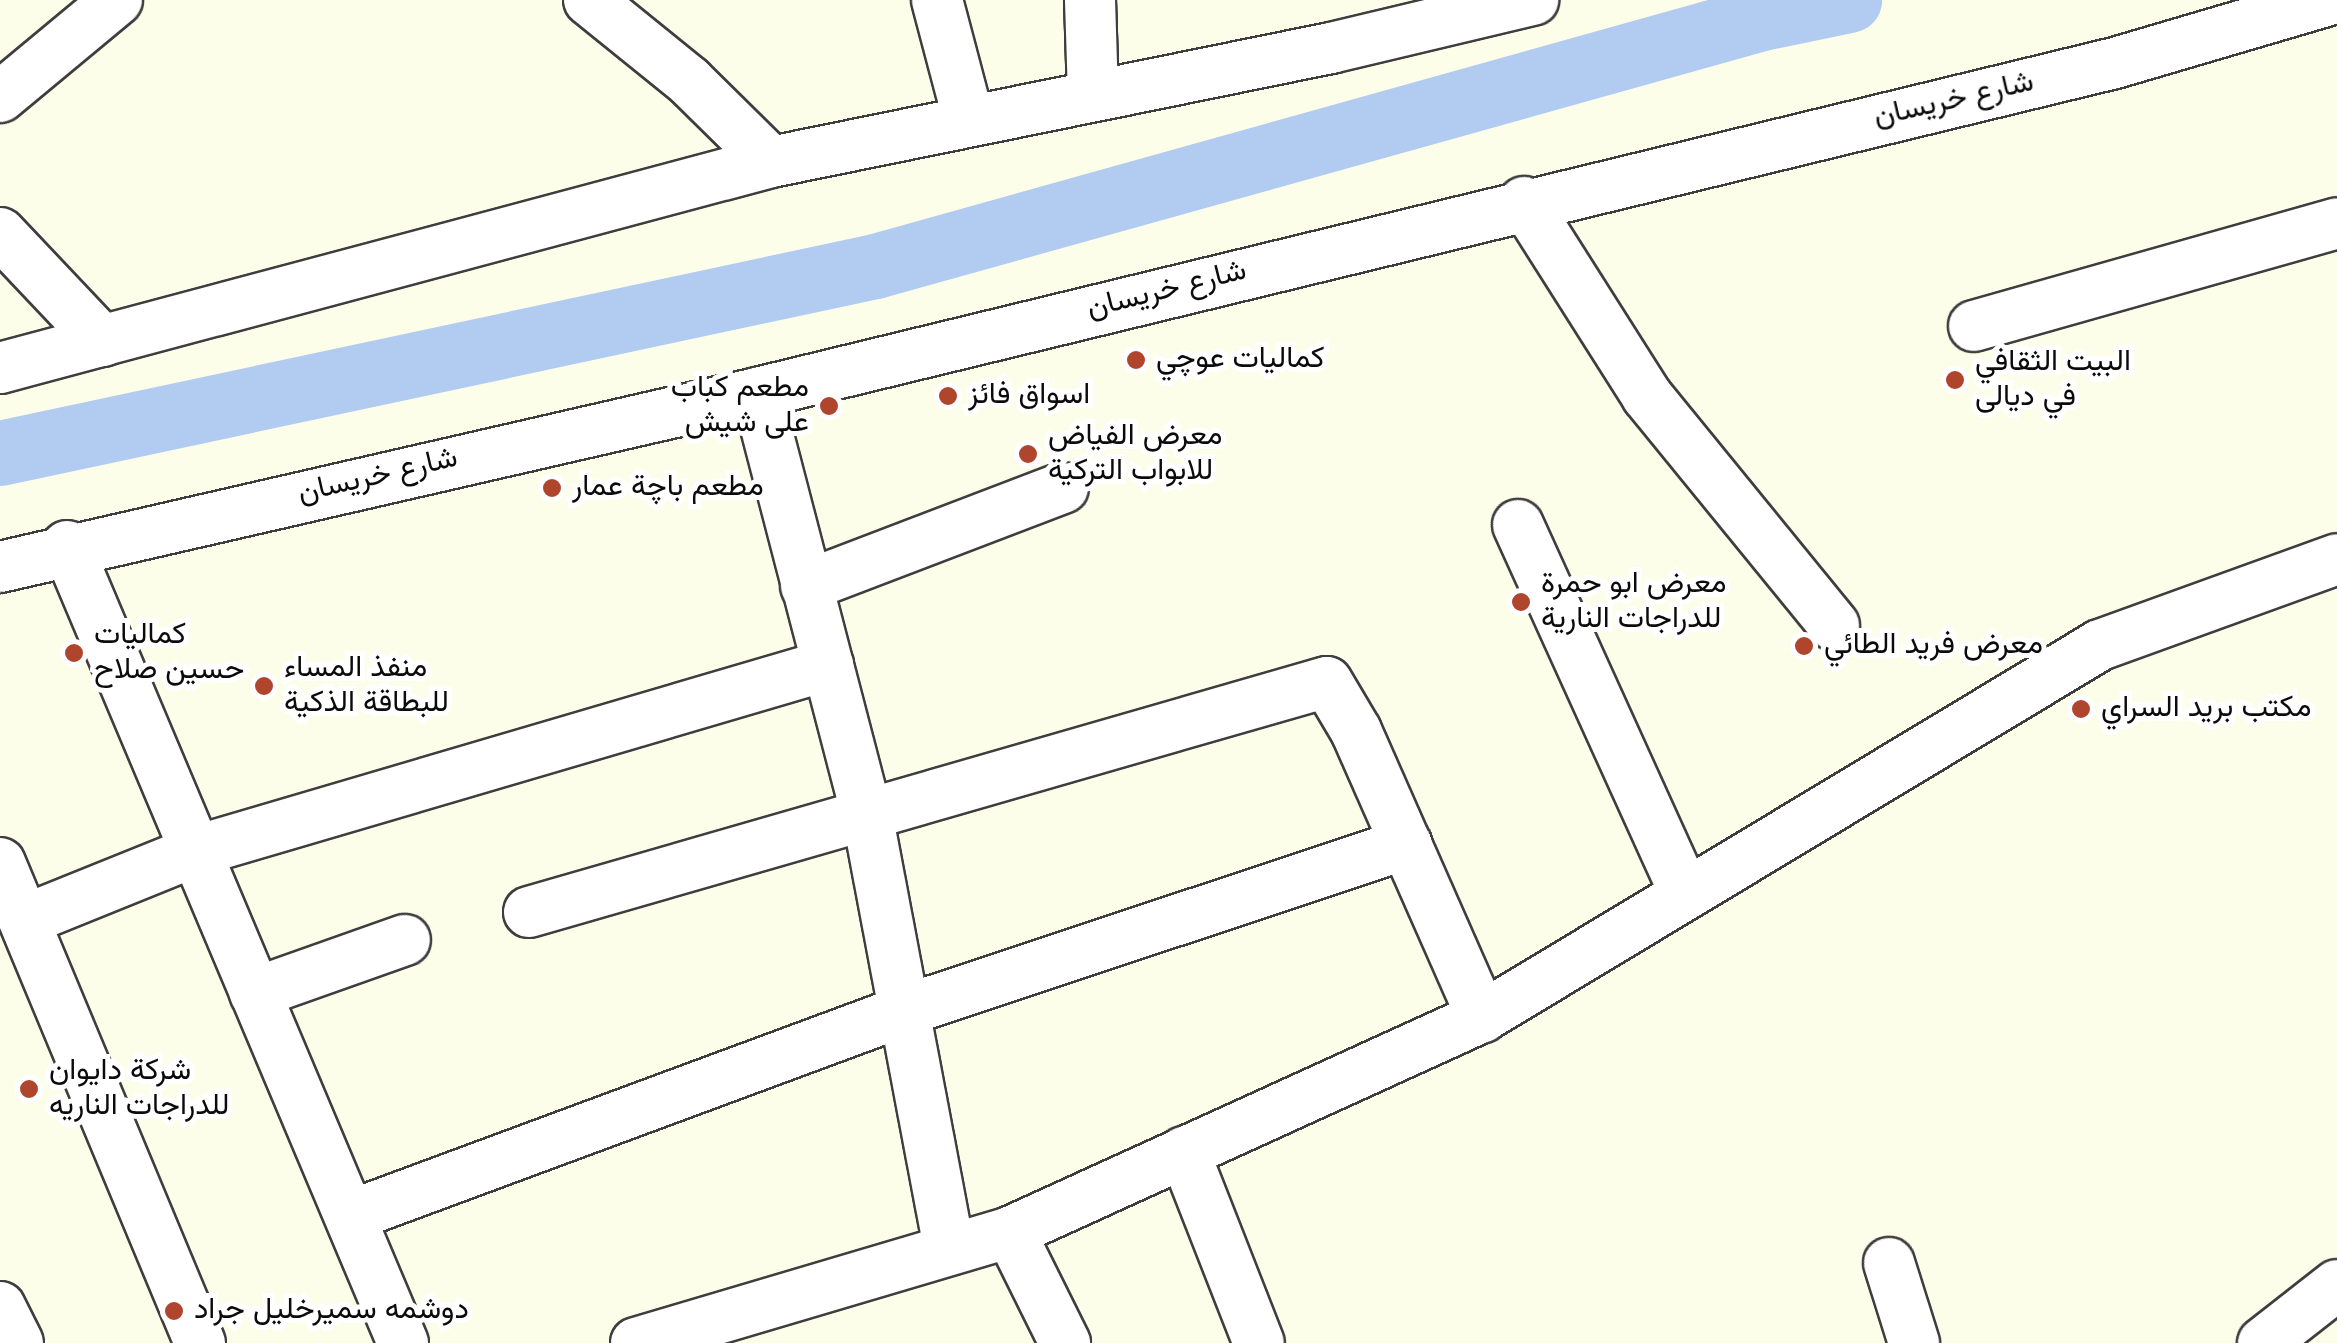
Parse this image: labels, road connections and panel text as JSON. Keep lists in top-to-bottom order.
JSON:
{
  "streets": {
    "street": ["شارع خريسان"]
  },
  "places": [
    "كماليات عوچي",
    "البيت الثقافي في ديالى",
    "اسواق فائز",
    "مطعم كباب على شيش",
    "معرض الفياض للابواب التركية",
    "مطعم باچة عمار",
    "معرض ابو حمرة للدراجات النارية",
    "معرض فريد الطائي",
    "كماليات حسين صلاح",
    "منفذ المساء للبطاقة الذكية",
    "مكتب بريد السراي",
    "شركة دايوان للدراجات الناريه",
    "دوشمه سميرخليل جراد"
  ]
}
